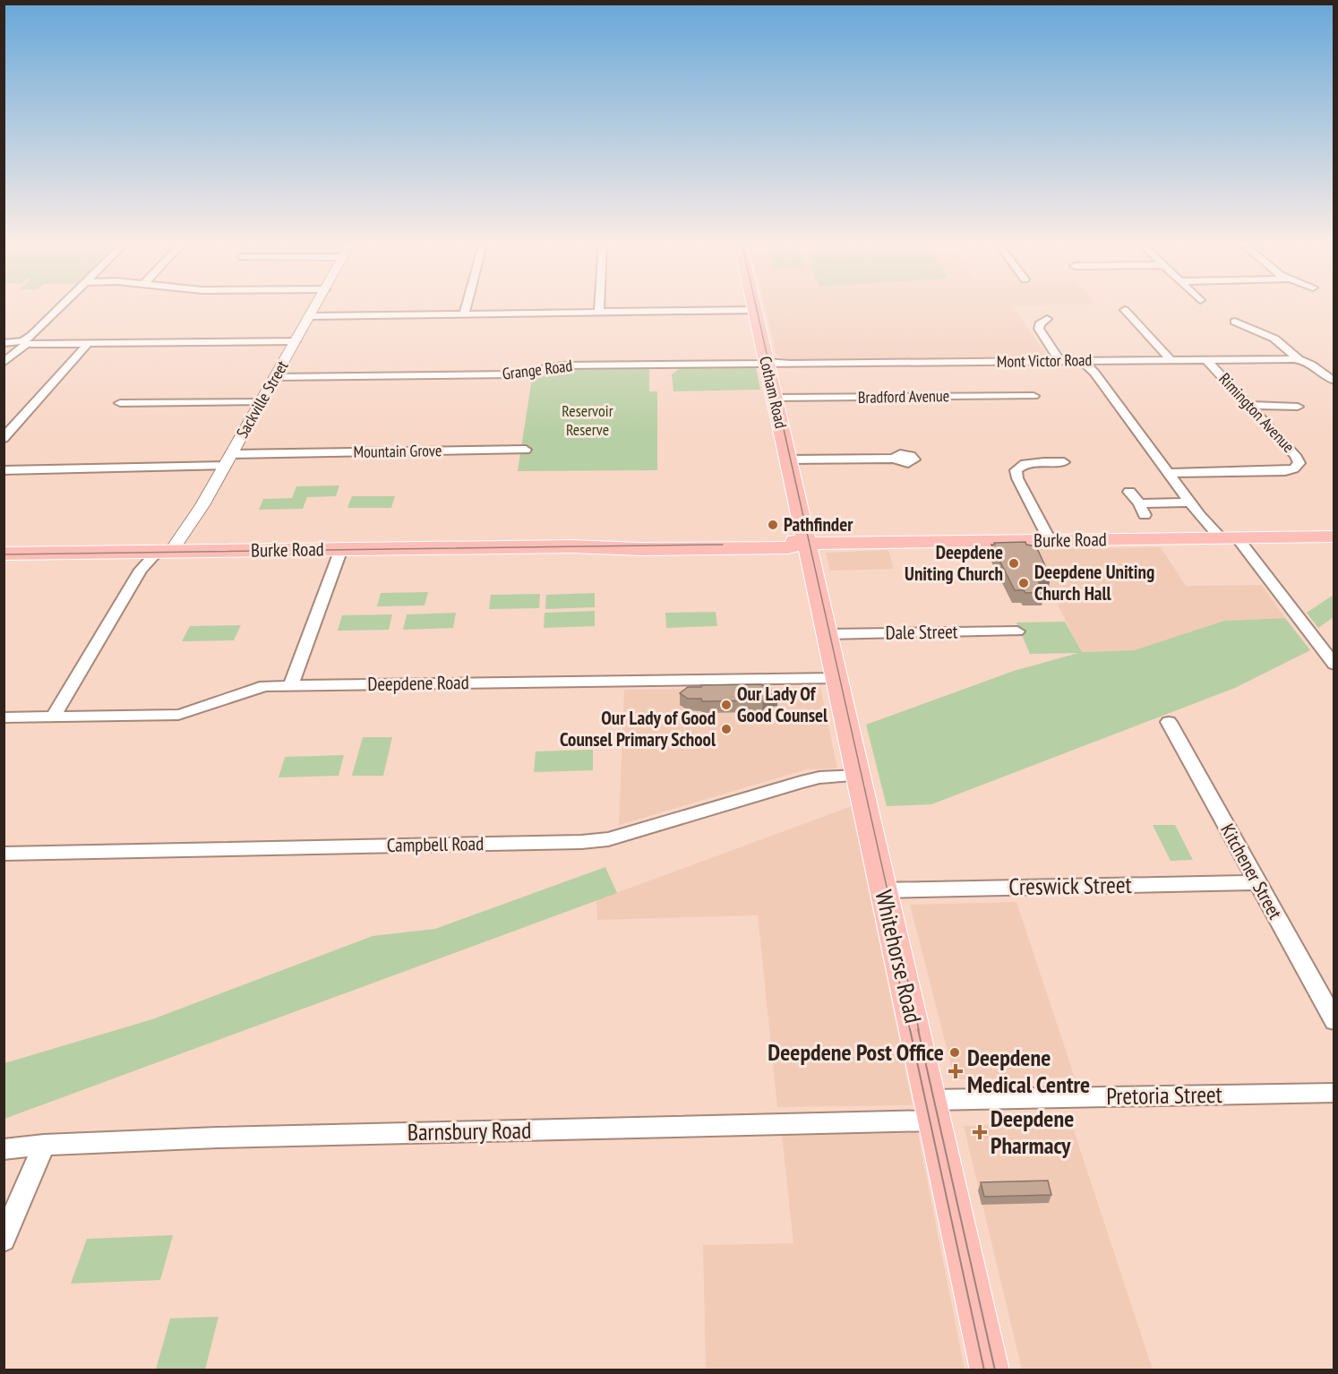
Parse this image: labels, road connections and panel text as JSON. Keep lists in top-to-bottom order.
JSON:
{
  "streets": {
    "main road": ["Cotham Road", "Burke Road", "Whitehorse Road"],
    "street": [
      "Mont Victor Road",
      "Grange Road",
      "Bradford Avenue",
      "Sackville Street",
      "Rimington Avenue",
      "Mountain Grove",
      "Dale Street",
      "Deepdene Road",
      "Campbell Road",
      "Kitchener Street",
      "Creswick Street",
      "Pretoria Street",
      "Barnsbury Road"
    ]
  },
  "crossings": [
    ["Mont Victor Road", "Grange Road"],
    ["Mont Victor Road", "Cotham Road"],
    ["Mont Victor Road", "Rimington Avenue"],
    ["Grange Road", "Cotham Road"],
    ["Grange Road", "Sackville Street"],
    ["Cotham Road", "Bradford Avenue"],
    ["Cotham Road", "Burke Road"],
    ["Cotham Road", "Whitehorse Road"],
    ["Sackville Street", "Mountain Grove"],
    ["Sackville Street", "Burke Road"],
    ["Burke Road", "Whitehorse Road"],
    ["Dale Street", "Whitehorse Road"],
    ["Deepdene Road", "Whitehorse Road"],
    ["Campbell Road", "Whitehorse Road"],
    ["Kitchener Street", "Creswick Street"],
    ["Creswick Street", "Whitehorse Road"],
    ["Whitehorse Road", "Pretoria Street"],
    ["Whitehorse Road", "Barnsbury Road"],
    ["Pretoria Street", "Barnsbury Road"]
  ],
  "parks": ["Reservoir Reserve"],
  "places": {
    "other": [
      "Pathfinder",
      "Deepdene Uniting Church",
      "Deepdene Uniting Church Hall",
      "Our Lady Of Good Counsel",
      "Our Lady of Good Counsel Primary School",
      "Deepdene Post Office"
    ],
    "health": ["Deepdene Medical Centre", "Deepdene Pharmacy"]
  }
}
